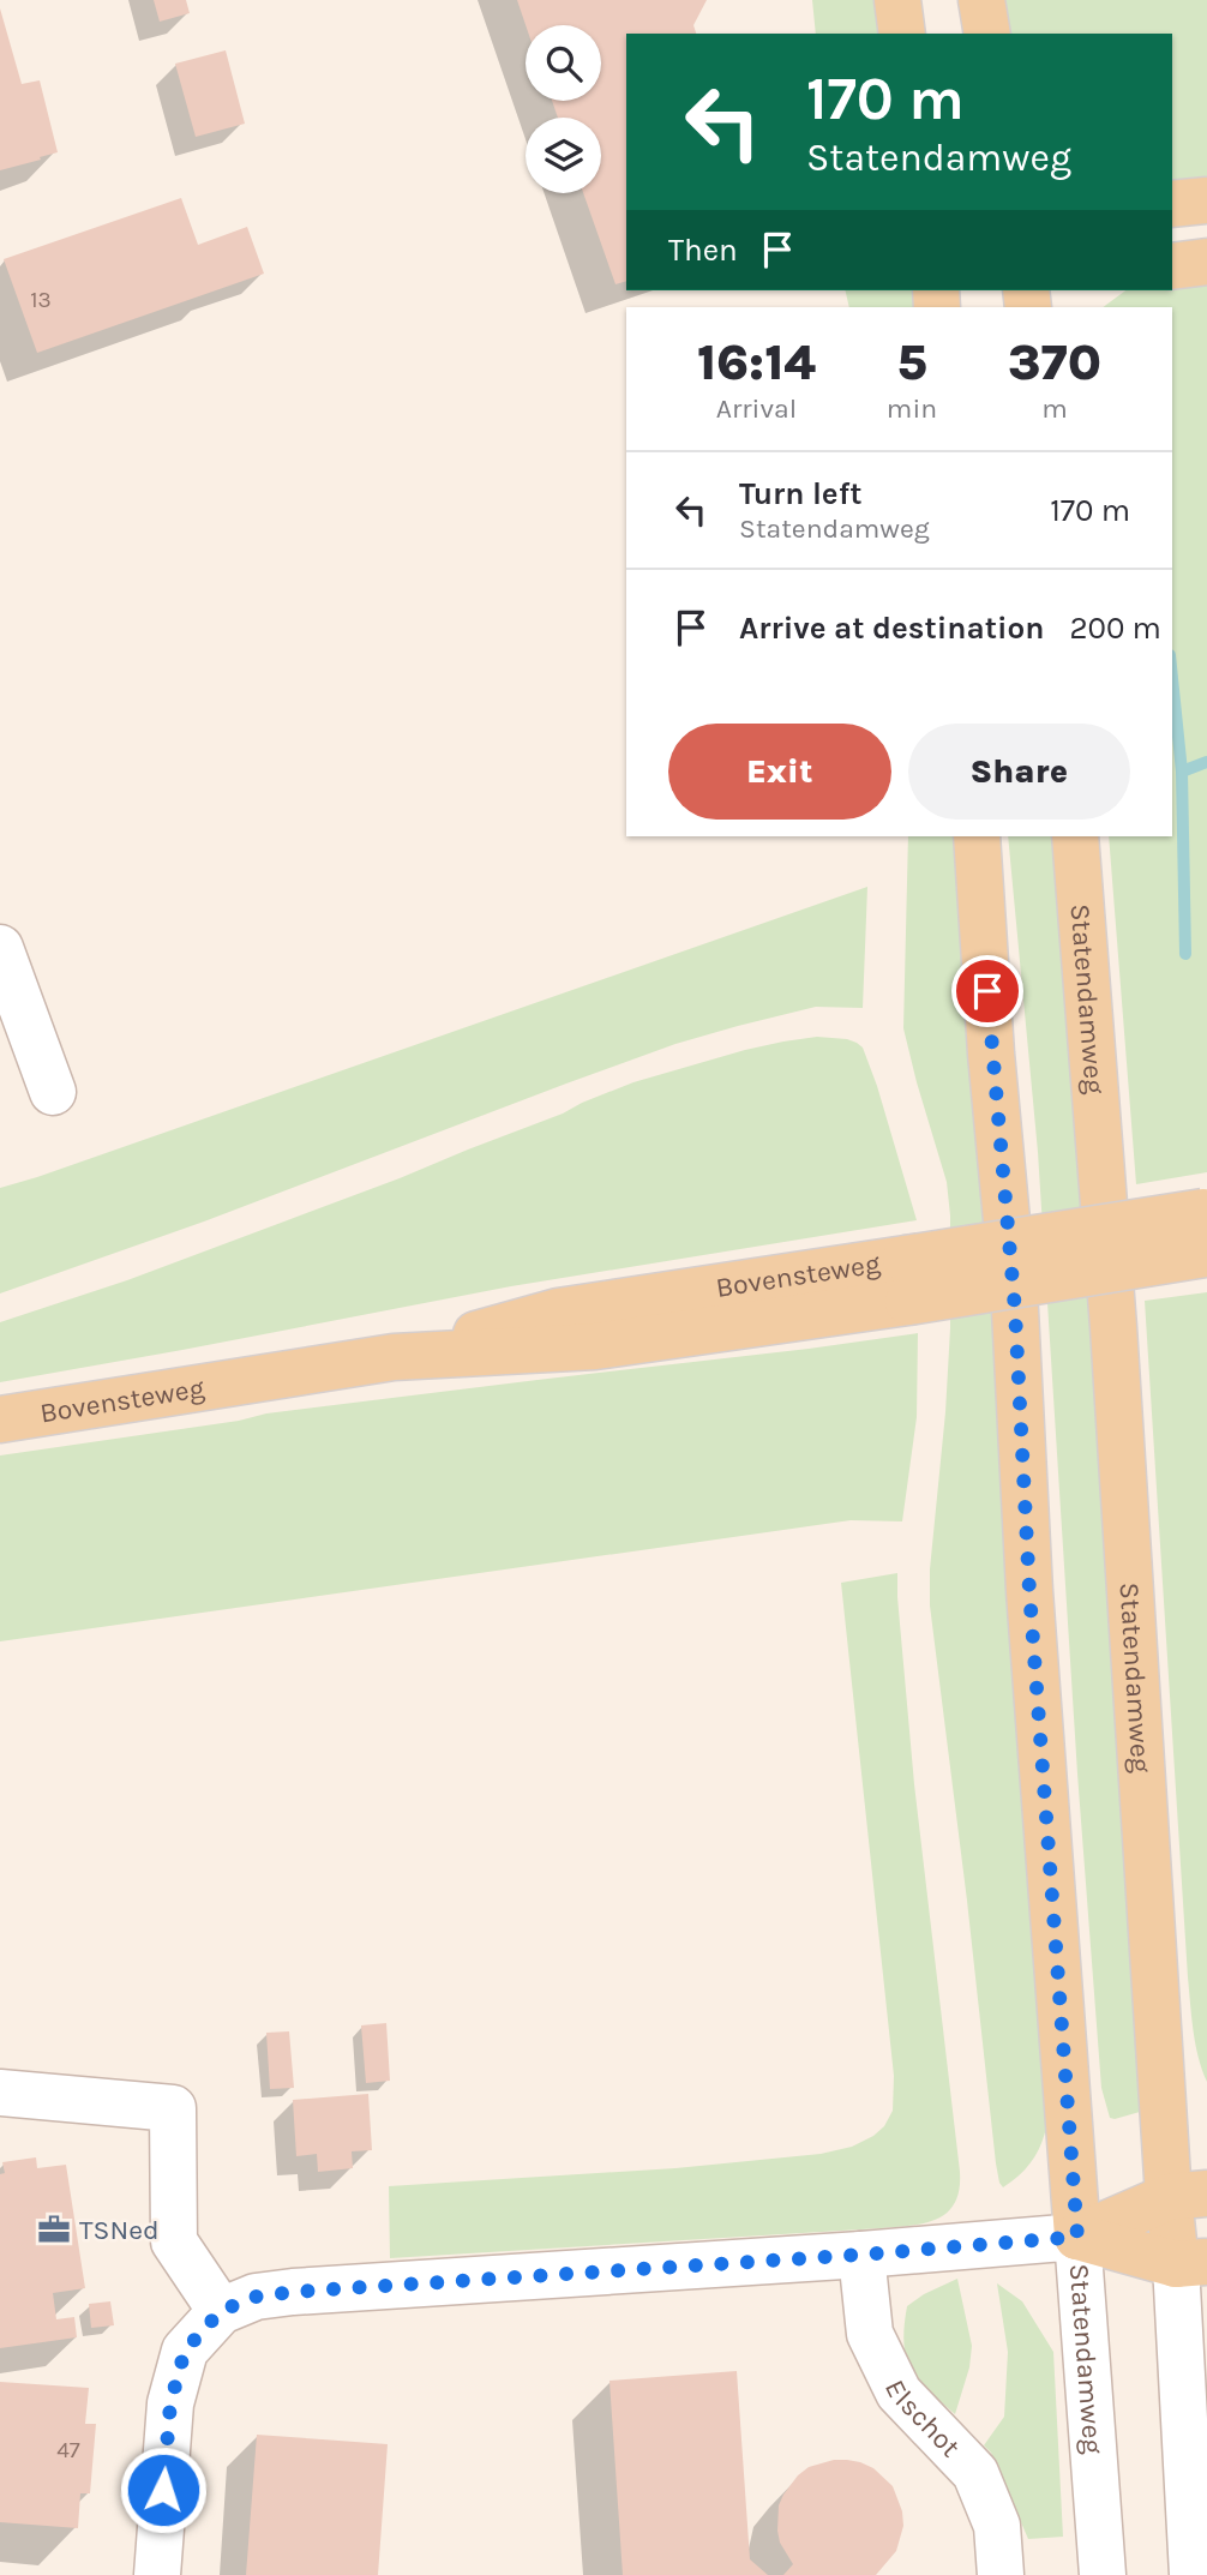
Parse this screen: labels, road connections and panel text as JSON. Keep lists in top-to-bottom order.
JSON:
{
  "streets": {
    "main road": ["Statendamweg", "Bovensteweg"],
    "street": ["Elschot"]
  },
  "places": {
    "office": ["TSNed"]
  },
  "house_numbers": ["13", "47"],
  "page": {
    "turn": ["170 m", "Statendamweg"],
    "then": "Then",
    "eta": [
      "16:14",
      "Arrival",
      "5",
      "min",
      "370",
      "m"
    ],
    "list": [
      {
        "name": "Turn left",
        "note": "Statendamweg",
        "value": "170 m"
      },
      {
        "name": "Arrive at destination",
        "value": "200 m"
      }
    ],
    "buttons": ["Exit", "Share"]
  }
}
